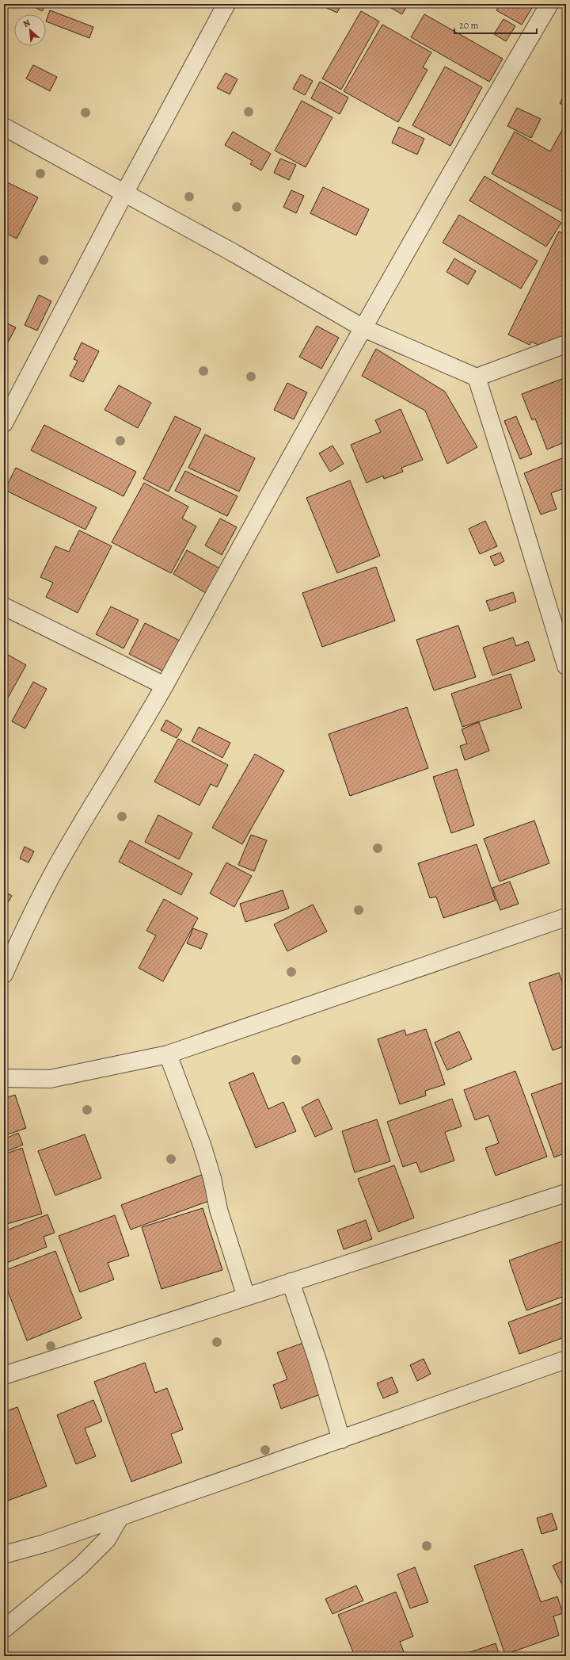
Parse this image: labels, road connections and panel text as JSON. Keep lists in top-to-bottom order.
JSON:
{
  "scale_bar": "20 m",
  "north": "top left"
}
